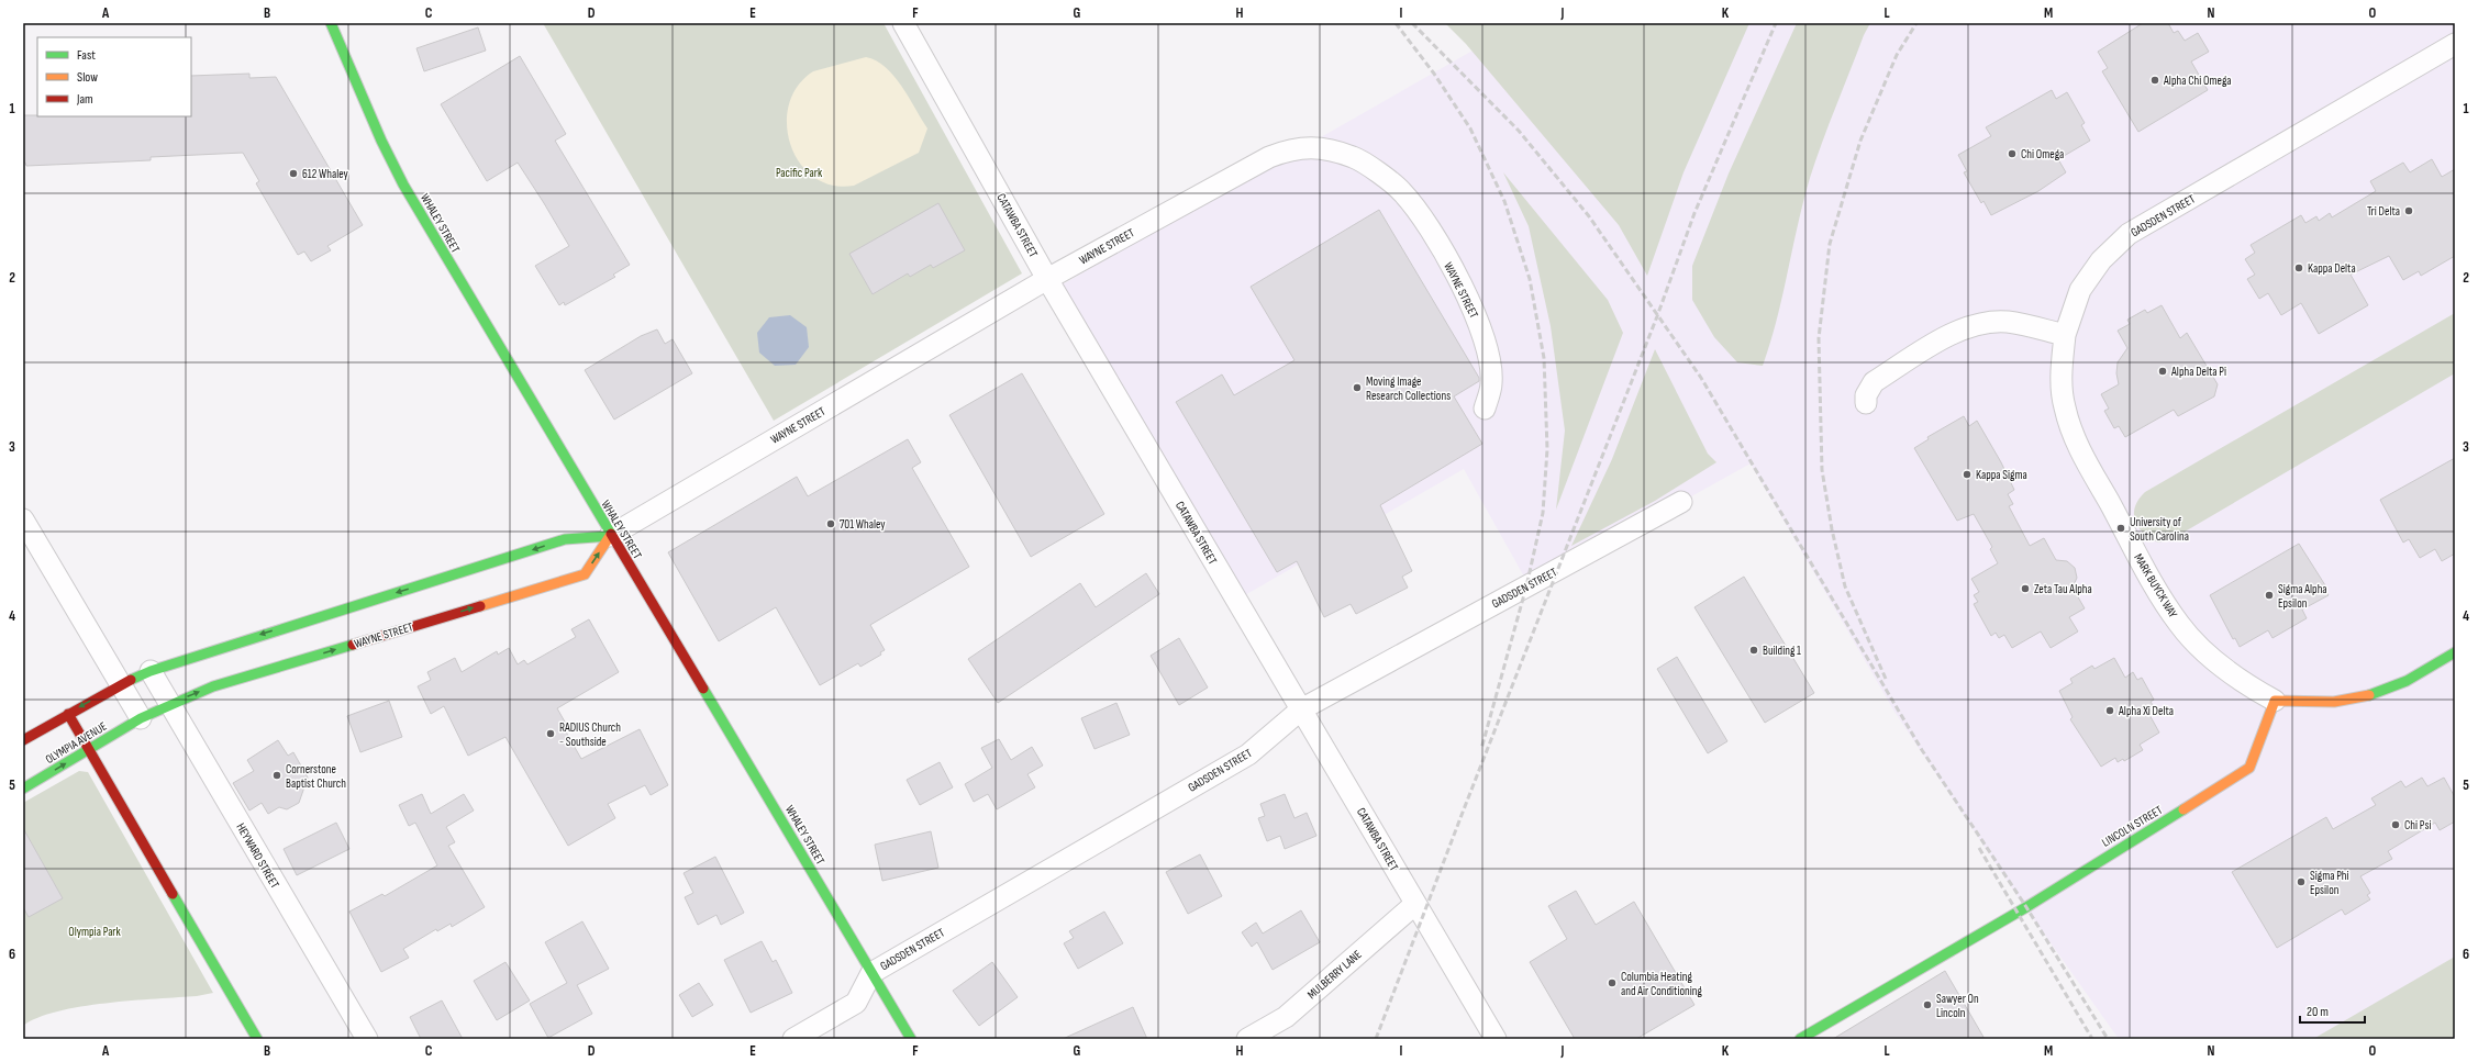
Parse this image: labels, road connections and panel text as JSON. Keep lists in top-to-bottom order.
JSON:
{
  "streets": {
    "main road": [
      "WHALEY STREET",
      "WAYNE STREET",
      "OLYMPIA AVENUE",
      "LINCOLN STREET"
    ],
    "street": [
      "GADSDEN STREET",
      "CATAWBA STREET",
      "MARK BUYCK WAY",
      "HEYWARD STREET",
      "MULBERRY LANE"
    ]
  },
  "crossings": [
    ["GADSDEN STREET", "WHALEY STREET"],
    ["GADSDEN STREET", "CATAWBA STREET"],
    ["GADSDEN STREET", "MARK BUYCK WAY"],
    ["WHALEY STREET", "WAYNE STREET"],
    ["CATAWBA STREET", "WAYNE STREET"],
    ["CATAWBA STREET", "MULBERRY LANE"],
    ["WAYNE STREET", "OLYMPIA AVENUE"],
    ["WAYNE STREET", "HEYWARD STREET"],
    ["MARK BUYCK WAY", "LINCOLN STREET"]
  ],
  "parks": ["Pacific Park", "Olympia Park"],
  "places": [
    "Alpha Chi Omega",
    "Chi Omega",
    "612 Whaley",
    "Tri Delta",
    "Kappa Delta",
    "Alpha Delta Pi",
    "Moving Image Research Collections",
    "Kappa Sigma",
    "701 Whaley",
    "University of South Carolina",
    "Zeta Tau Alpha",
    "Sigma Alpha Epsilon",
    "Building 1",
    "Alpha Xi Delta",
    "RADIUS Church - Southside",
    "Cornerstone Baptist Church",
    "Chi Psi",
    "Sigma Phi Epsilon",
    "Columbia Heating and Air Conditioning",
    "Sawyer On Lincoln"
  ],
  "legend": ["Fast", "Slow", "Jam"],
  "scale_bar": "20 m",
  "grid": {
    "columns": [
      "A",
      "B",
      "C",
      "D",
      "E",
      "F",
      "G",
      "H",
      "I",
      "J",
      "K",
      "L",
      "M",
      "N",
      "O"
    ],
    "rows": [
      "1",
      "2",
      "3",
      "4",
      "5",
      "6"
    ]
  }
}
